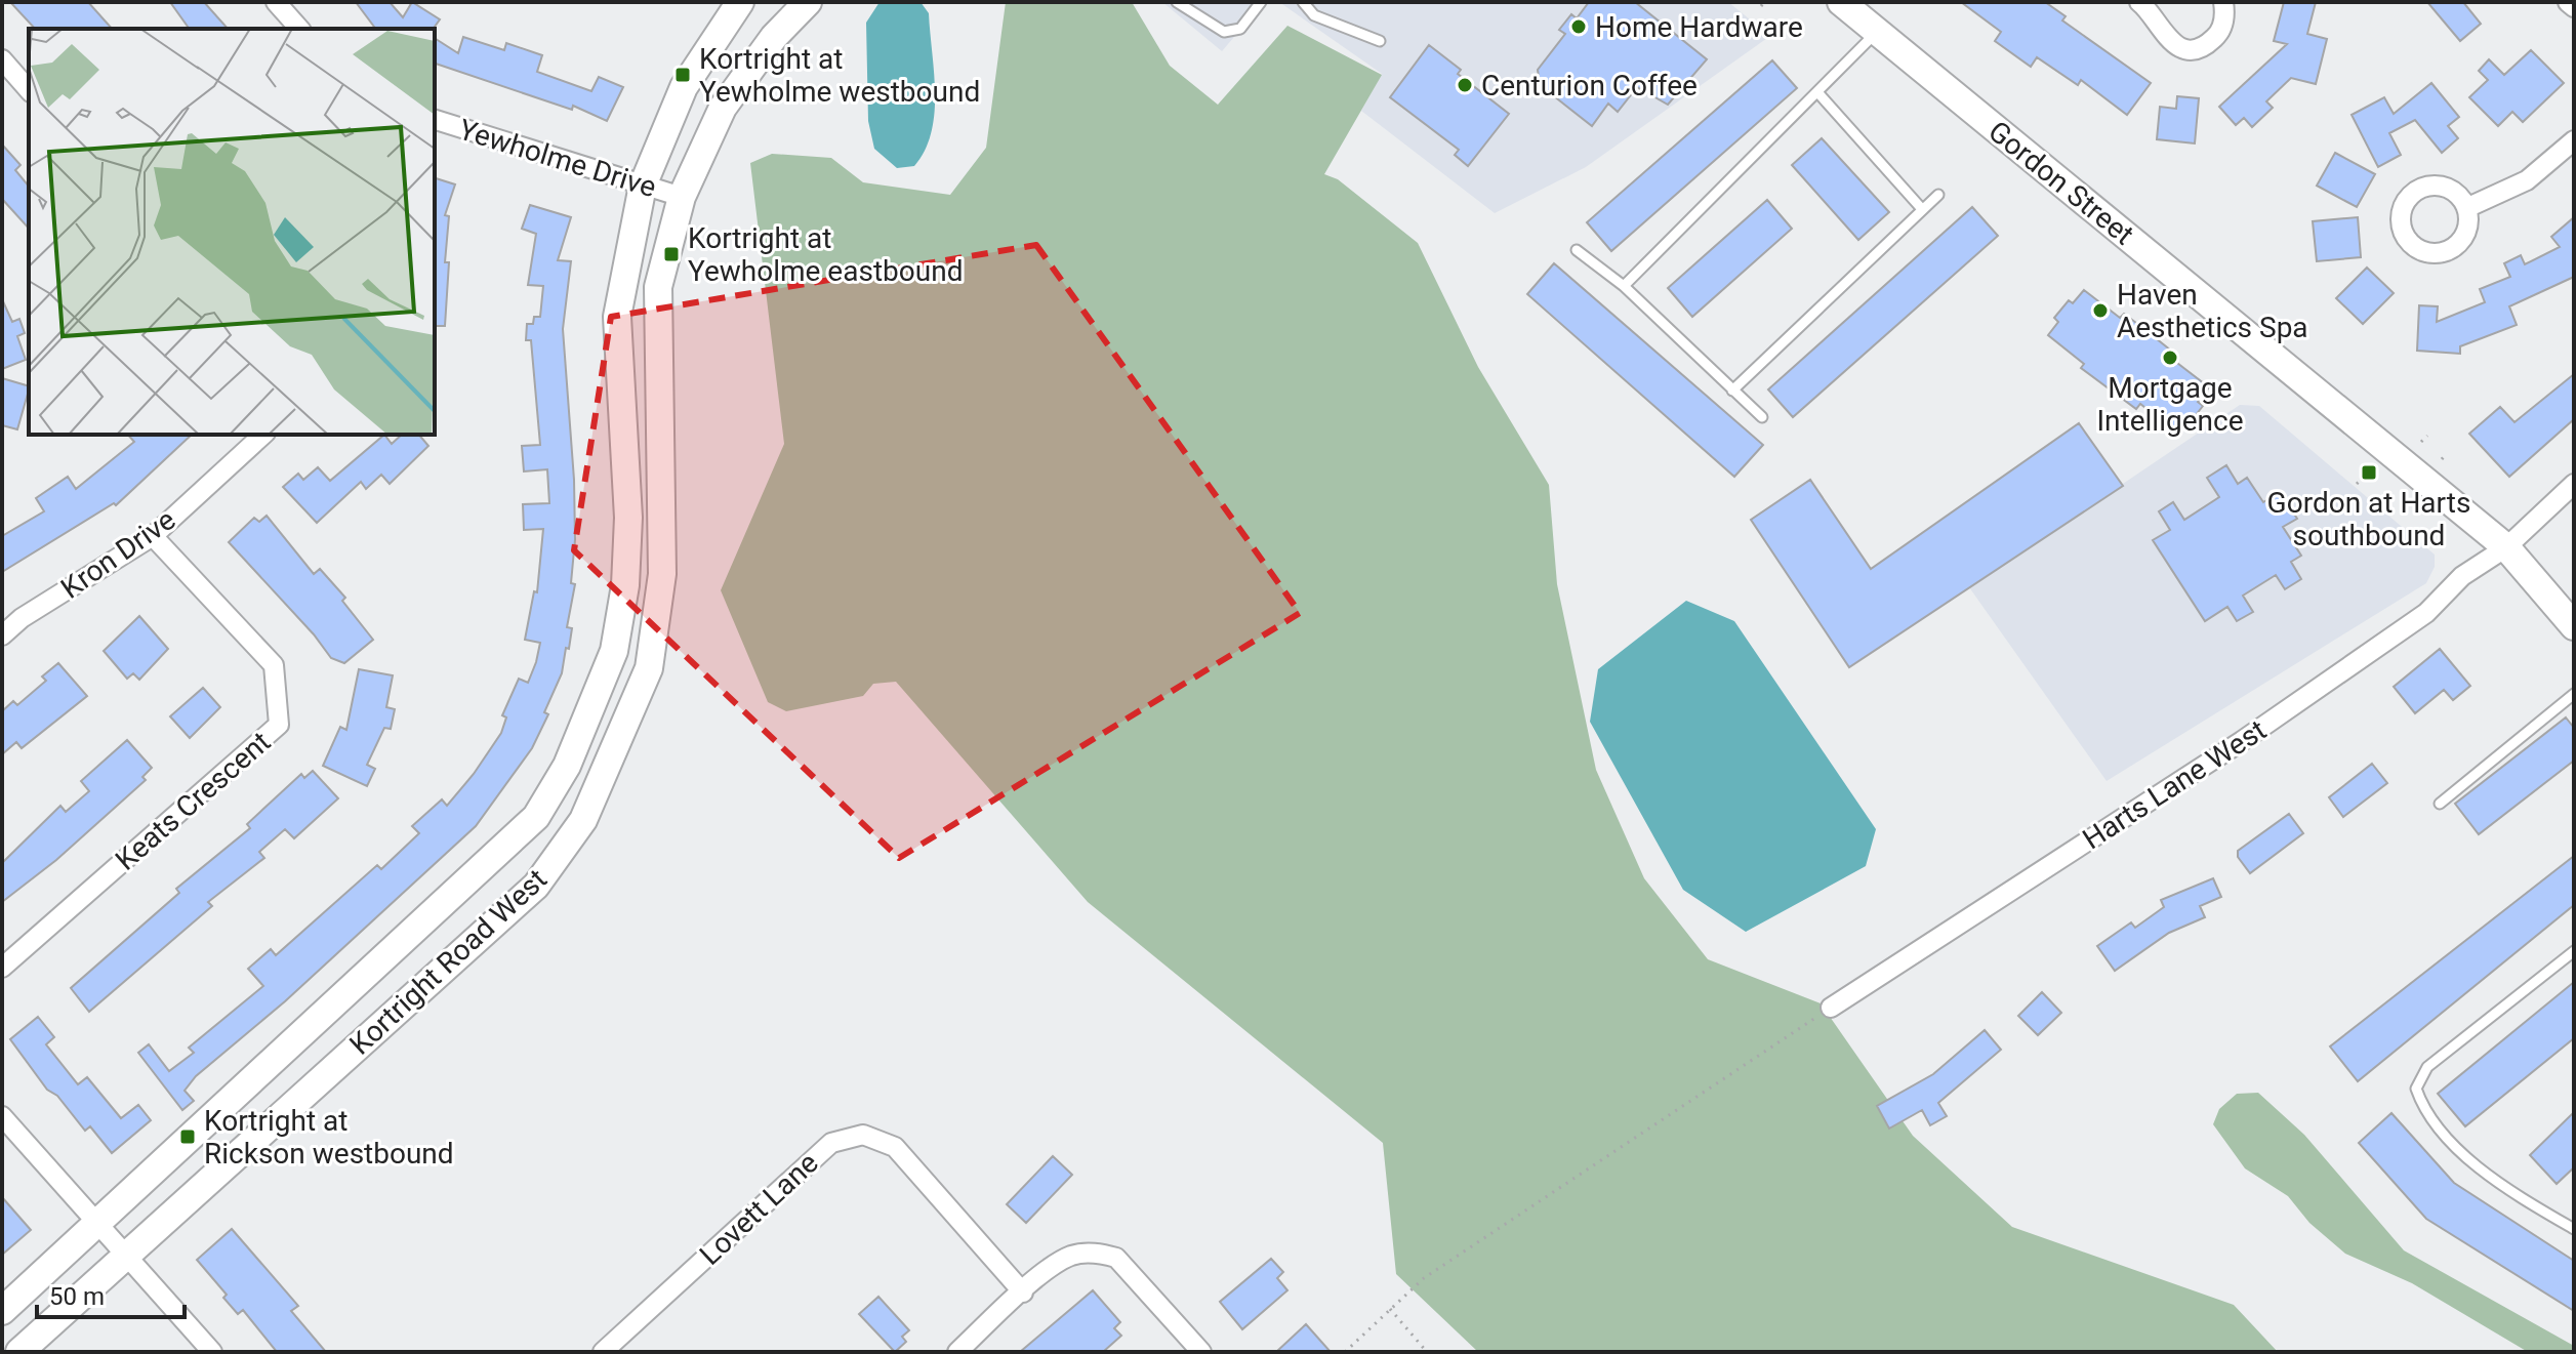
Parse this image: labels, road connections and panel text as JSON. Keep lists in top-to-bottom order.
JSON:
{
  "streets": {
    "street": [
      "Yewholme Drive",
      "Gordon Street",
      "Kron Drive",
      "Harts Lane West",
      "Keats Crescent",
      "Kortright Road West",
      "Lovett Lane"
    ]
  },
  "crossings": [
    ["Yewholme Drive", "Kortright Road West"],
    ["Gordon Street", "Harts Lane West"],
    ["Kron Drive", "Keats Crescent"]
  ],
  "places": {
    "other": [
      "Home Hardware",
      "Centurion Coffee",
      "Haven Aesthetics Spa",
      "Mortgage Intelligence"
    ],
    "transit": [
      "Kortright at Yewholme westbound",
      "Kortright at Yewholme eastbound",
      "Gordon at Harts southbound",
      "Kortright at Rickson westbound"
    ]
  },
  "scale_bar": "50 m"
}
